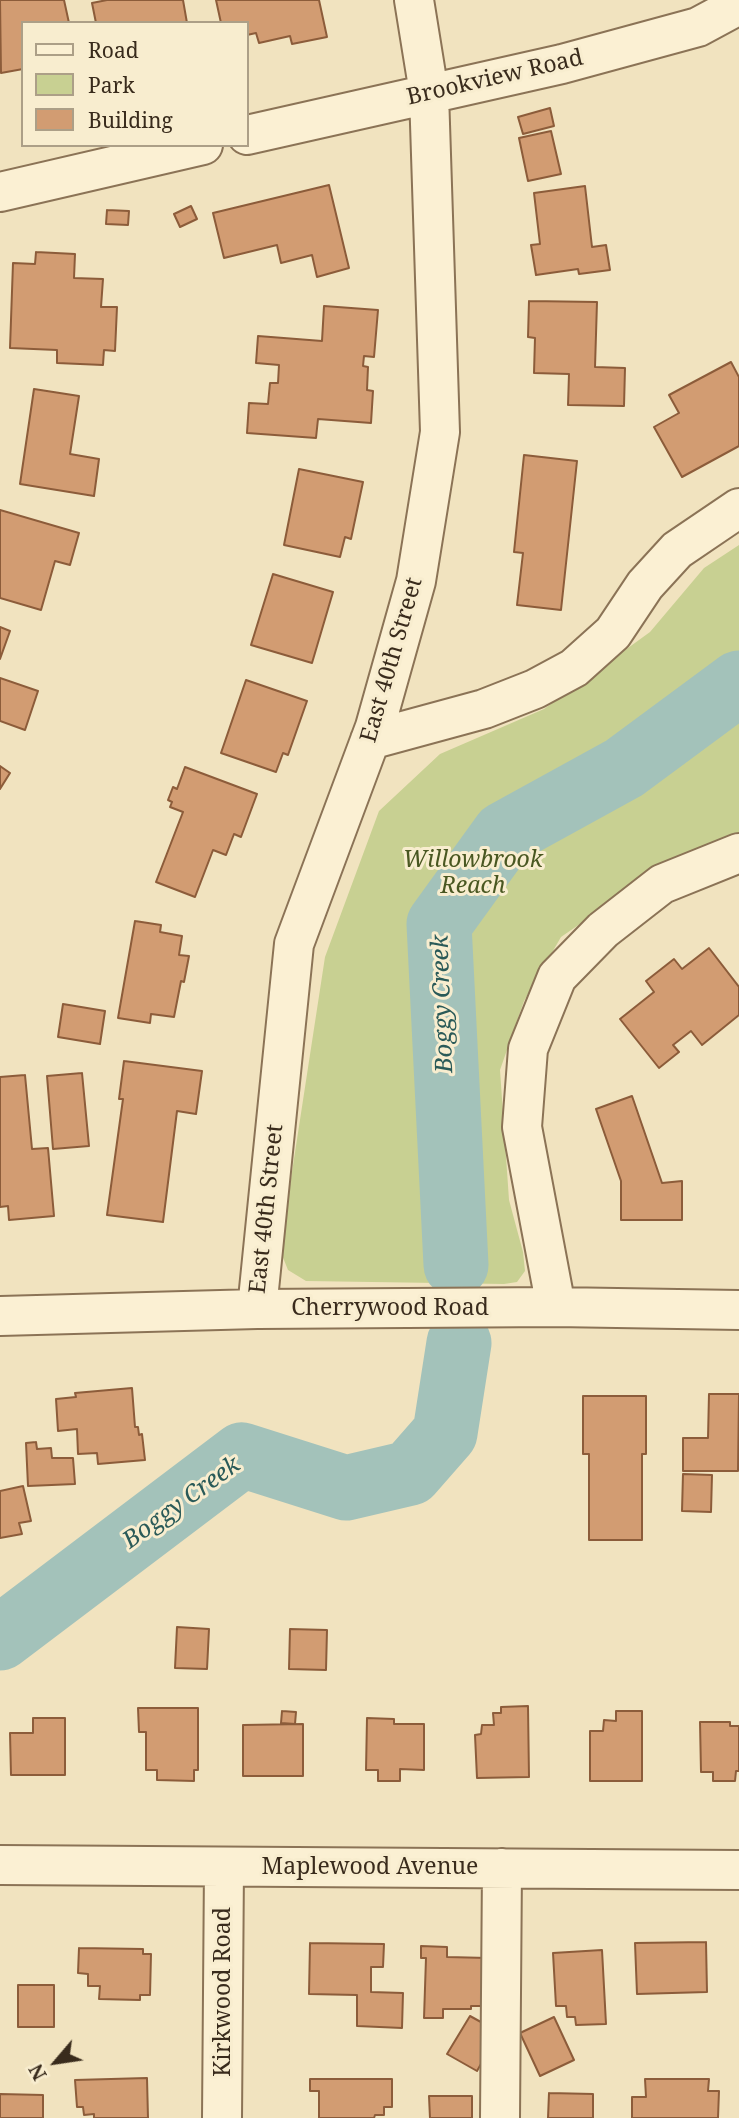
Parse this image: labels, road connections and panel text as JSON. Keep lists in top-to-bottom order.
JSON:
{
  "streets": {
    "street": [
      "Brookview Road",
      "East 40th Street",
      "Cherrywood Road",
      "Maplewood Avenue",
      "Kirkwood Road"
    ]
  },
  "crossings": [
    ["Brookview Road", "East 40th Street"],
    ["East 40th Street", "Cherrywood Road"],
    ["Maplewood Avenue", "Kirkwood Road"]
  ],
  "water": ["Boggy Creek"],
  "parks": ["Willowbrook Reach"],
  "legend": ["Road", "Park", "Building"],
  "north": "bottom left"
}
